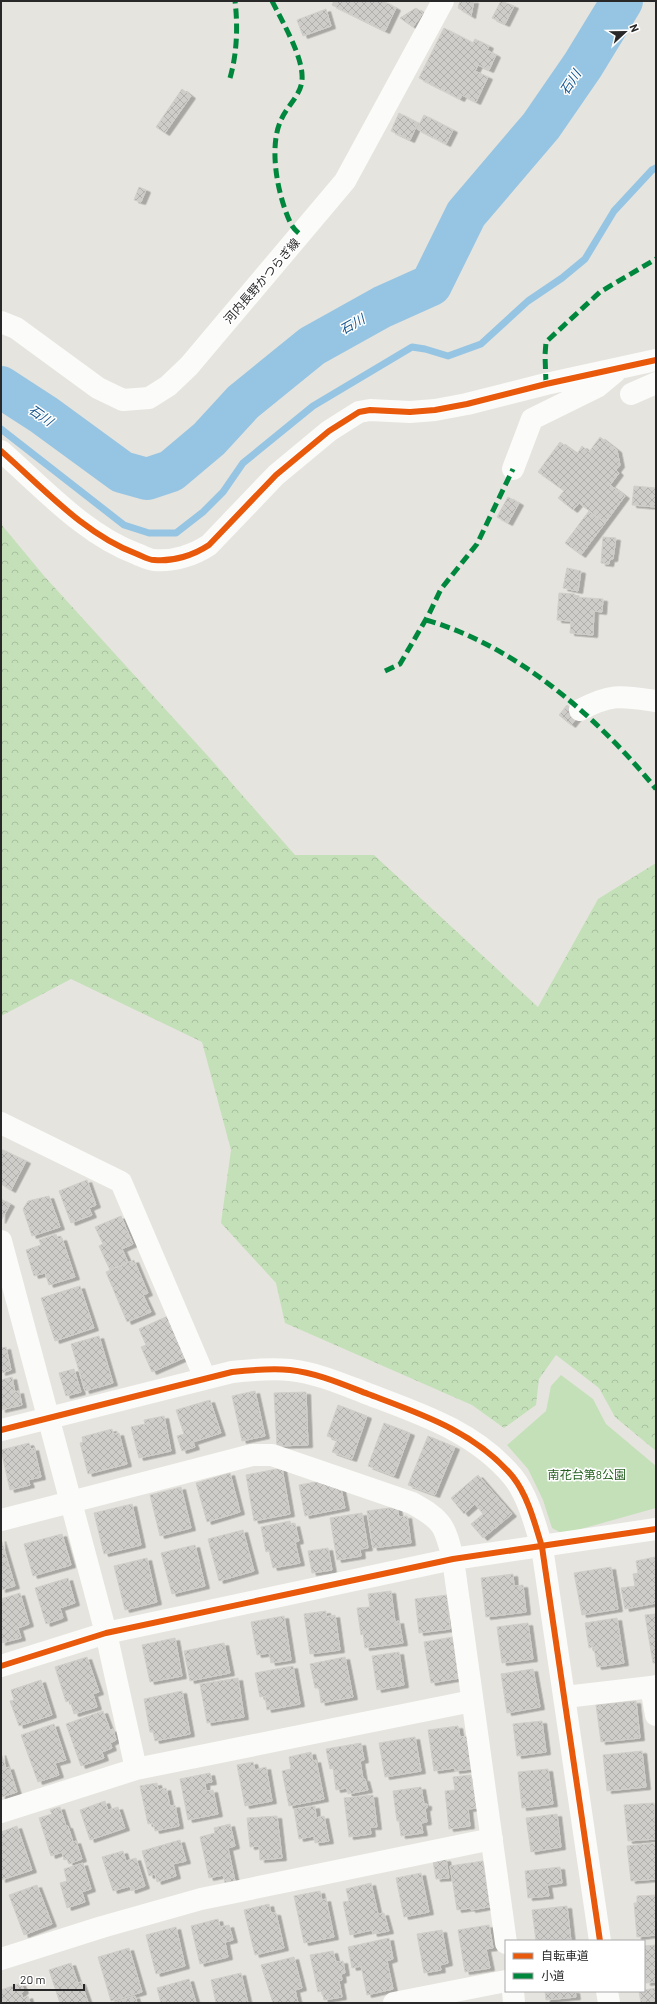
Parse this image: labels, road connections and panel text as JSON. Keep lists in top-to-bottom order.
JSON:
{
  "streets": {
    "street": ["河内長野かつらぎ線"]
  },
  "water": ["石川"],
  "parks": ["南花台第8公園"],
  "legend": ["自転車道", "小道"],
  "scale_bar": "20 m",
  "north": "right"
}
